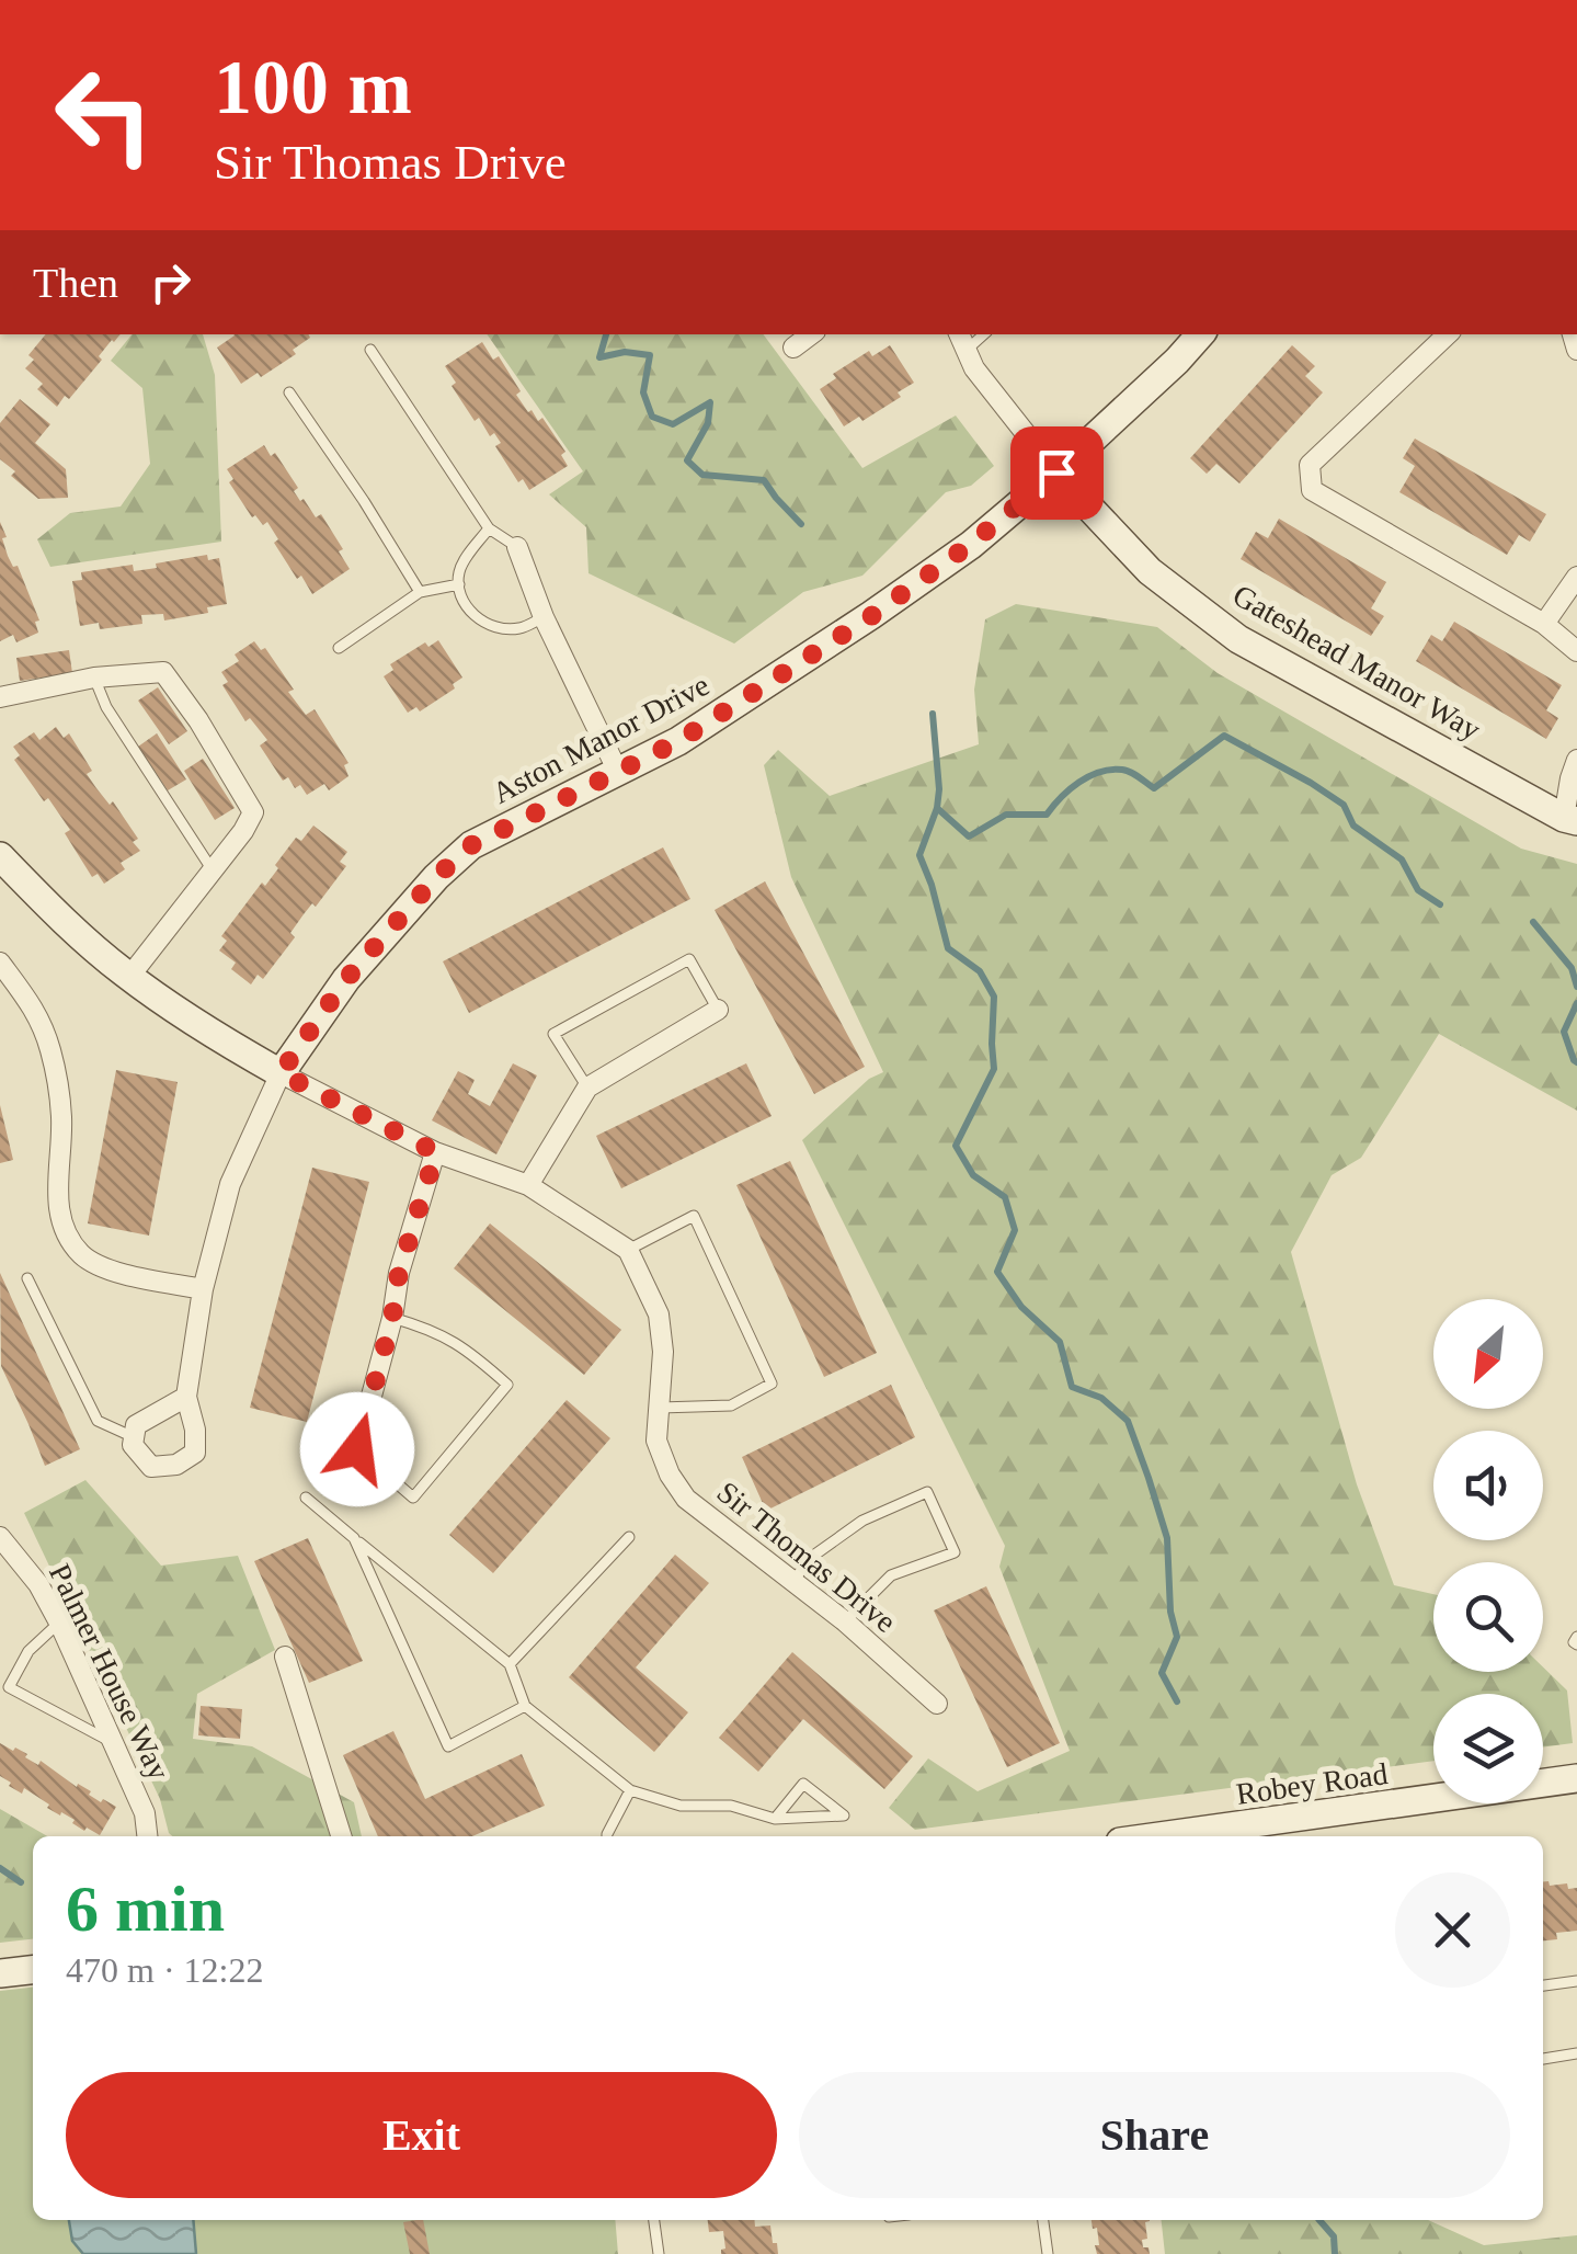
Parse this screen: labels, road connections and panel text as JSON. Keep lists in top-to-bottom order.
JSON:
{
  "streets": {
    "street": [
      "Gateshead Manor Way",
      "Aston Manor Drive",
      "Sir Thomas Drive",
      "Palmer House Way",
      "Robey Road"
    ]
  },
  "crossings": [
    ["Gateshead Manor Way", "Aston Manor Drive"]
  ],
  "north": "bottom left",
  "page": {
    "turn": ["100 m", "Sir Thomas Drive"],
    "then": "Then",
    "heading": ["6 min", "470 m · 12:22"],
    "buttons": ["Exit", "Share"]
  }
}
